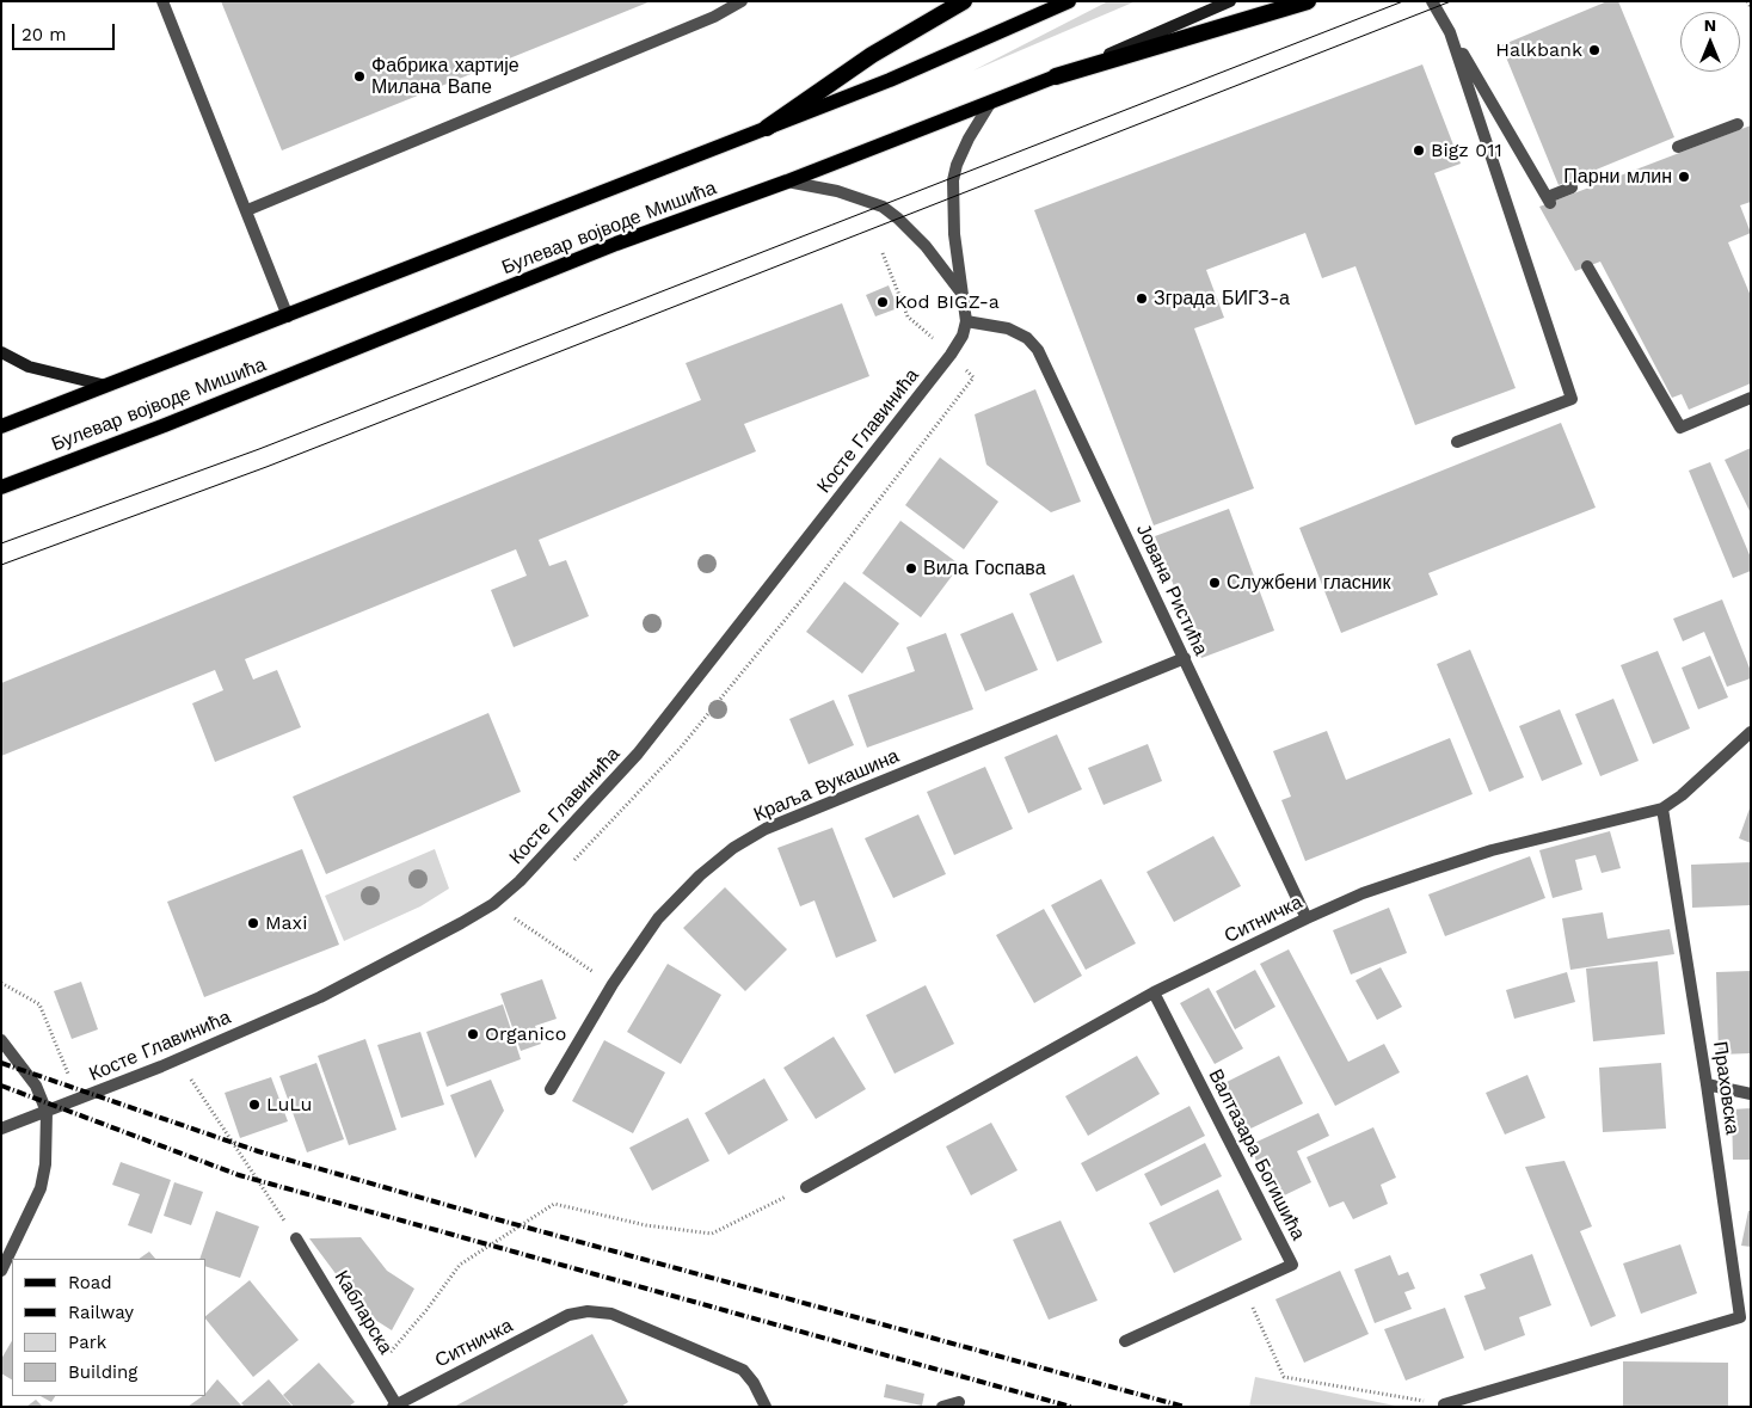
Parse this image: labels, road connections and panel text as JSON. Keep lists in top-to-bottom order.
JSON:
{
  "streets": {
    "main road": ["Булевар војводе Мишића"],
    "street": [
      "Косте Главинића",
      "Јована Ристића",
      "Краља Вукашина",
      "Ситничка",
      "Праховска",
      "Валтазара Богишића",
      "Кабларска"
    ]
  },
  "crossings": [
    ["Косте Главинића", "Јована Ристића"],
    ["Јована Ристића", "Краља Вукашина"],
    ["Јована Ристића", "Ситничка"],
    ["Ситничка", "Праховска"],
    ["Ситничка", "Валтазара Богишића"],
    ["Ситничка", "Кабларска"]
  ],
  "places": [
    "Halkbank",
    "Фабрика хартије Милана Вапе",
    "Bigz 011",
    "Парни млин",
    "Зграда БИГЗ-а",
    "Kod BIGZ-a",
    "Вила Госпава",
    "Службени гласник",
    "Maxi",
    "Organico",
    "LuLu"
  ],
  "legend": [
    "Road",
    "Railway",
    "Park",
    "Building"
  ],
  "scale_bar": "20 m",
  "north": "top"
}
